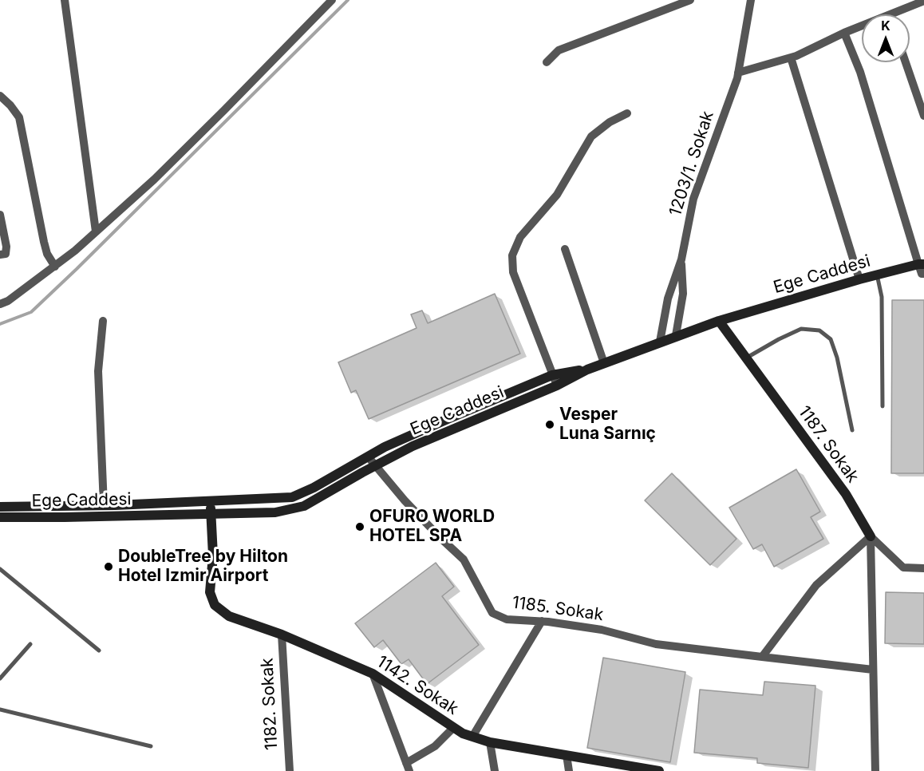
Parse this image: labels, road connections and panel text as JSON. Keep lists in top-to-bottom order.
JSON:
{
  "streets": {
    "street": [
      "1203/1. Sokak",
      "Ege Caddesi",
      "1187. Sokak",
      "1185. Sokak",
      "1142. Sokak",
      "1182. Sokak"
    ]
  },
  "crossings": [
    ["1203/1. Sokak", "Ege Caddesi"],
    ["Ege Caddesi", "1187. Sokak"],
    ["Ege Caddesi", "1185. Sokak"],
    ["Ege Caddesi", "1142. Sokak"],
    ["1142. Sokak", "1182. Sokak"]
  ],
  "places": ["Vesper Luna Sarnıç", "OFURO WORLD HOTEL SPA", "DoubleTree by Hilton Hotel Izmir Airport"],
  "north": "top"
}
